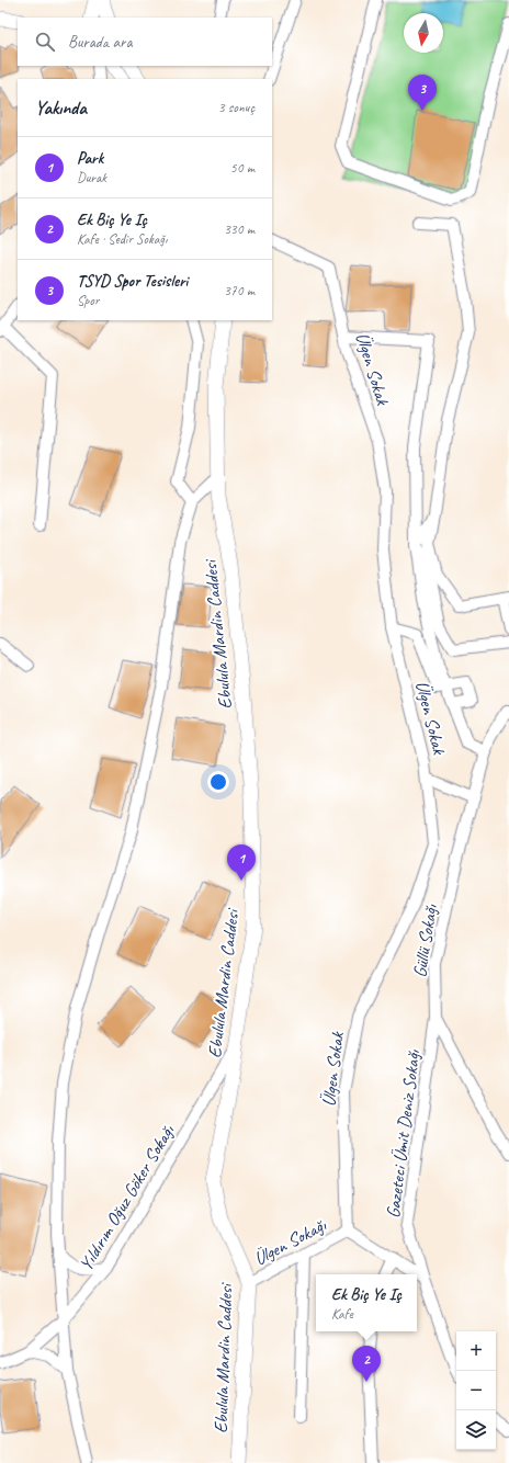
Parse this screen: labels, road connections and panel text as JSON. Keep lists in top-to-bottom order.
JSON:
{
  "streets": {
    "street": [
      "Ülgen Sokak",
      "Ebulula Mardin Caddesi",
      "Güllü Sokağı",
      "Gazeteci Ümit Deniz Sokağı",
      "Yıldırım Oğuz Göker Sokağı",
      "Ülgen Sokağı"
    ]
  },
  "crossings": [
    ["Ülgen Sokak", "Ülgen Sokağı"],
    ["Ebulula Mardin Caddesi", "Yıldırım Oğuz Göker Sokağı"],
    ["Ebulula Mardin Caddesi", "Ülgen Sokağı"],
    ["Güllü Sokağı", "Gazeteci Ümit Deniz Sokağı"]
  ],
  "north": "bottom",
  "page": {
    "search": "Burada ara",
    "pins": ["3", "1", "2"],
    "heading": ["Yakında", "3 sonuç"],
    "list": [
      {
        "mark": "1",
        "name": "Park",
        "note": "Durak",
        "value": "50 m"
      },
      {
        "mark": "2",
        "name": "Ek Biç Ye Iç",
        "note": "Kafe · Sedir Sokağı",
        "value": "330 m"
      },
      {
        "mark": "3",
        "name": "TSYD Spor Tesisleri",
        "note": "Spor",
        "value": "370 m"
      }
    ],
    "popup": ["Ek Biç Ye Iç", "Kafe"],
    "map_buttons": ["+", "−"]
  }
}
